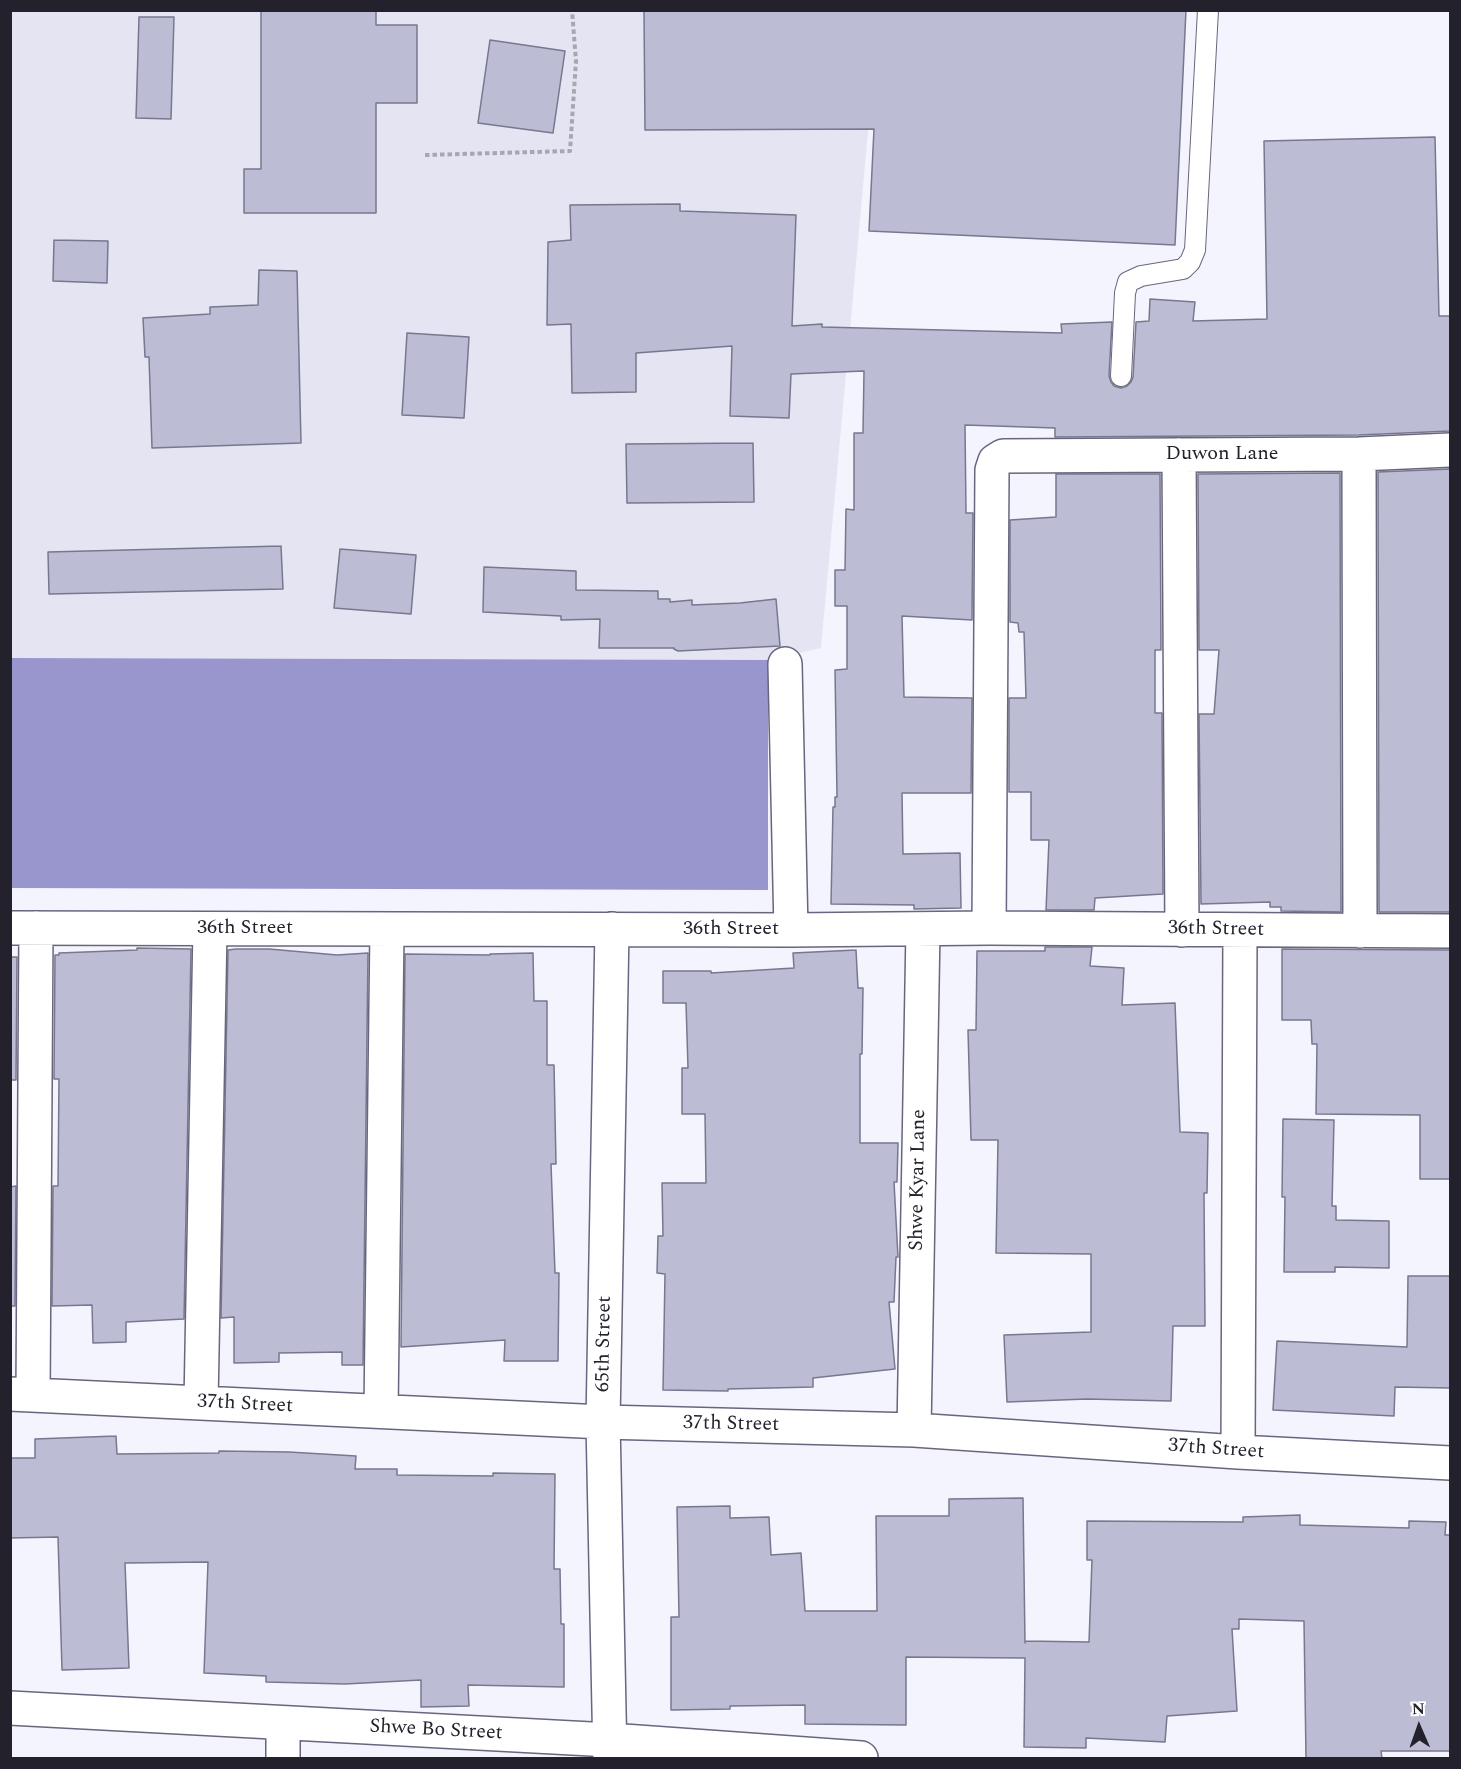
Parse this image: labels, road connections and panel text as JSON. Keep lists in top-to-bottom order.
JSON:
{
  "streets": {
    "street": [
      "Duwon Lane",
      "36th Street",
      "Shwe Kyar Lane",
      "65th Street",
      "37th Street",
      "Shwe Bo Street"
    ]
  },
  "crossings": [
    ["Duwon Lane", "36th Street"],
    ["36th Street", "Shwe Kyar Lane"],
    ["36th Street", "65th Street"],
    ["Shwe Kyar Lane", "37th Street"],
    ["65th Street", "37th Street"],
    ["65th Street", "Shwe Bo Street"]
  ],
  "north": "top"
}
